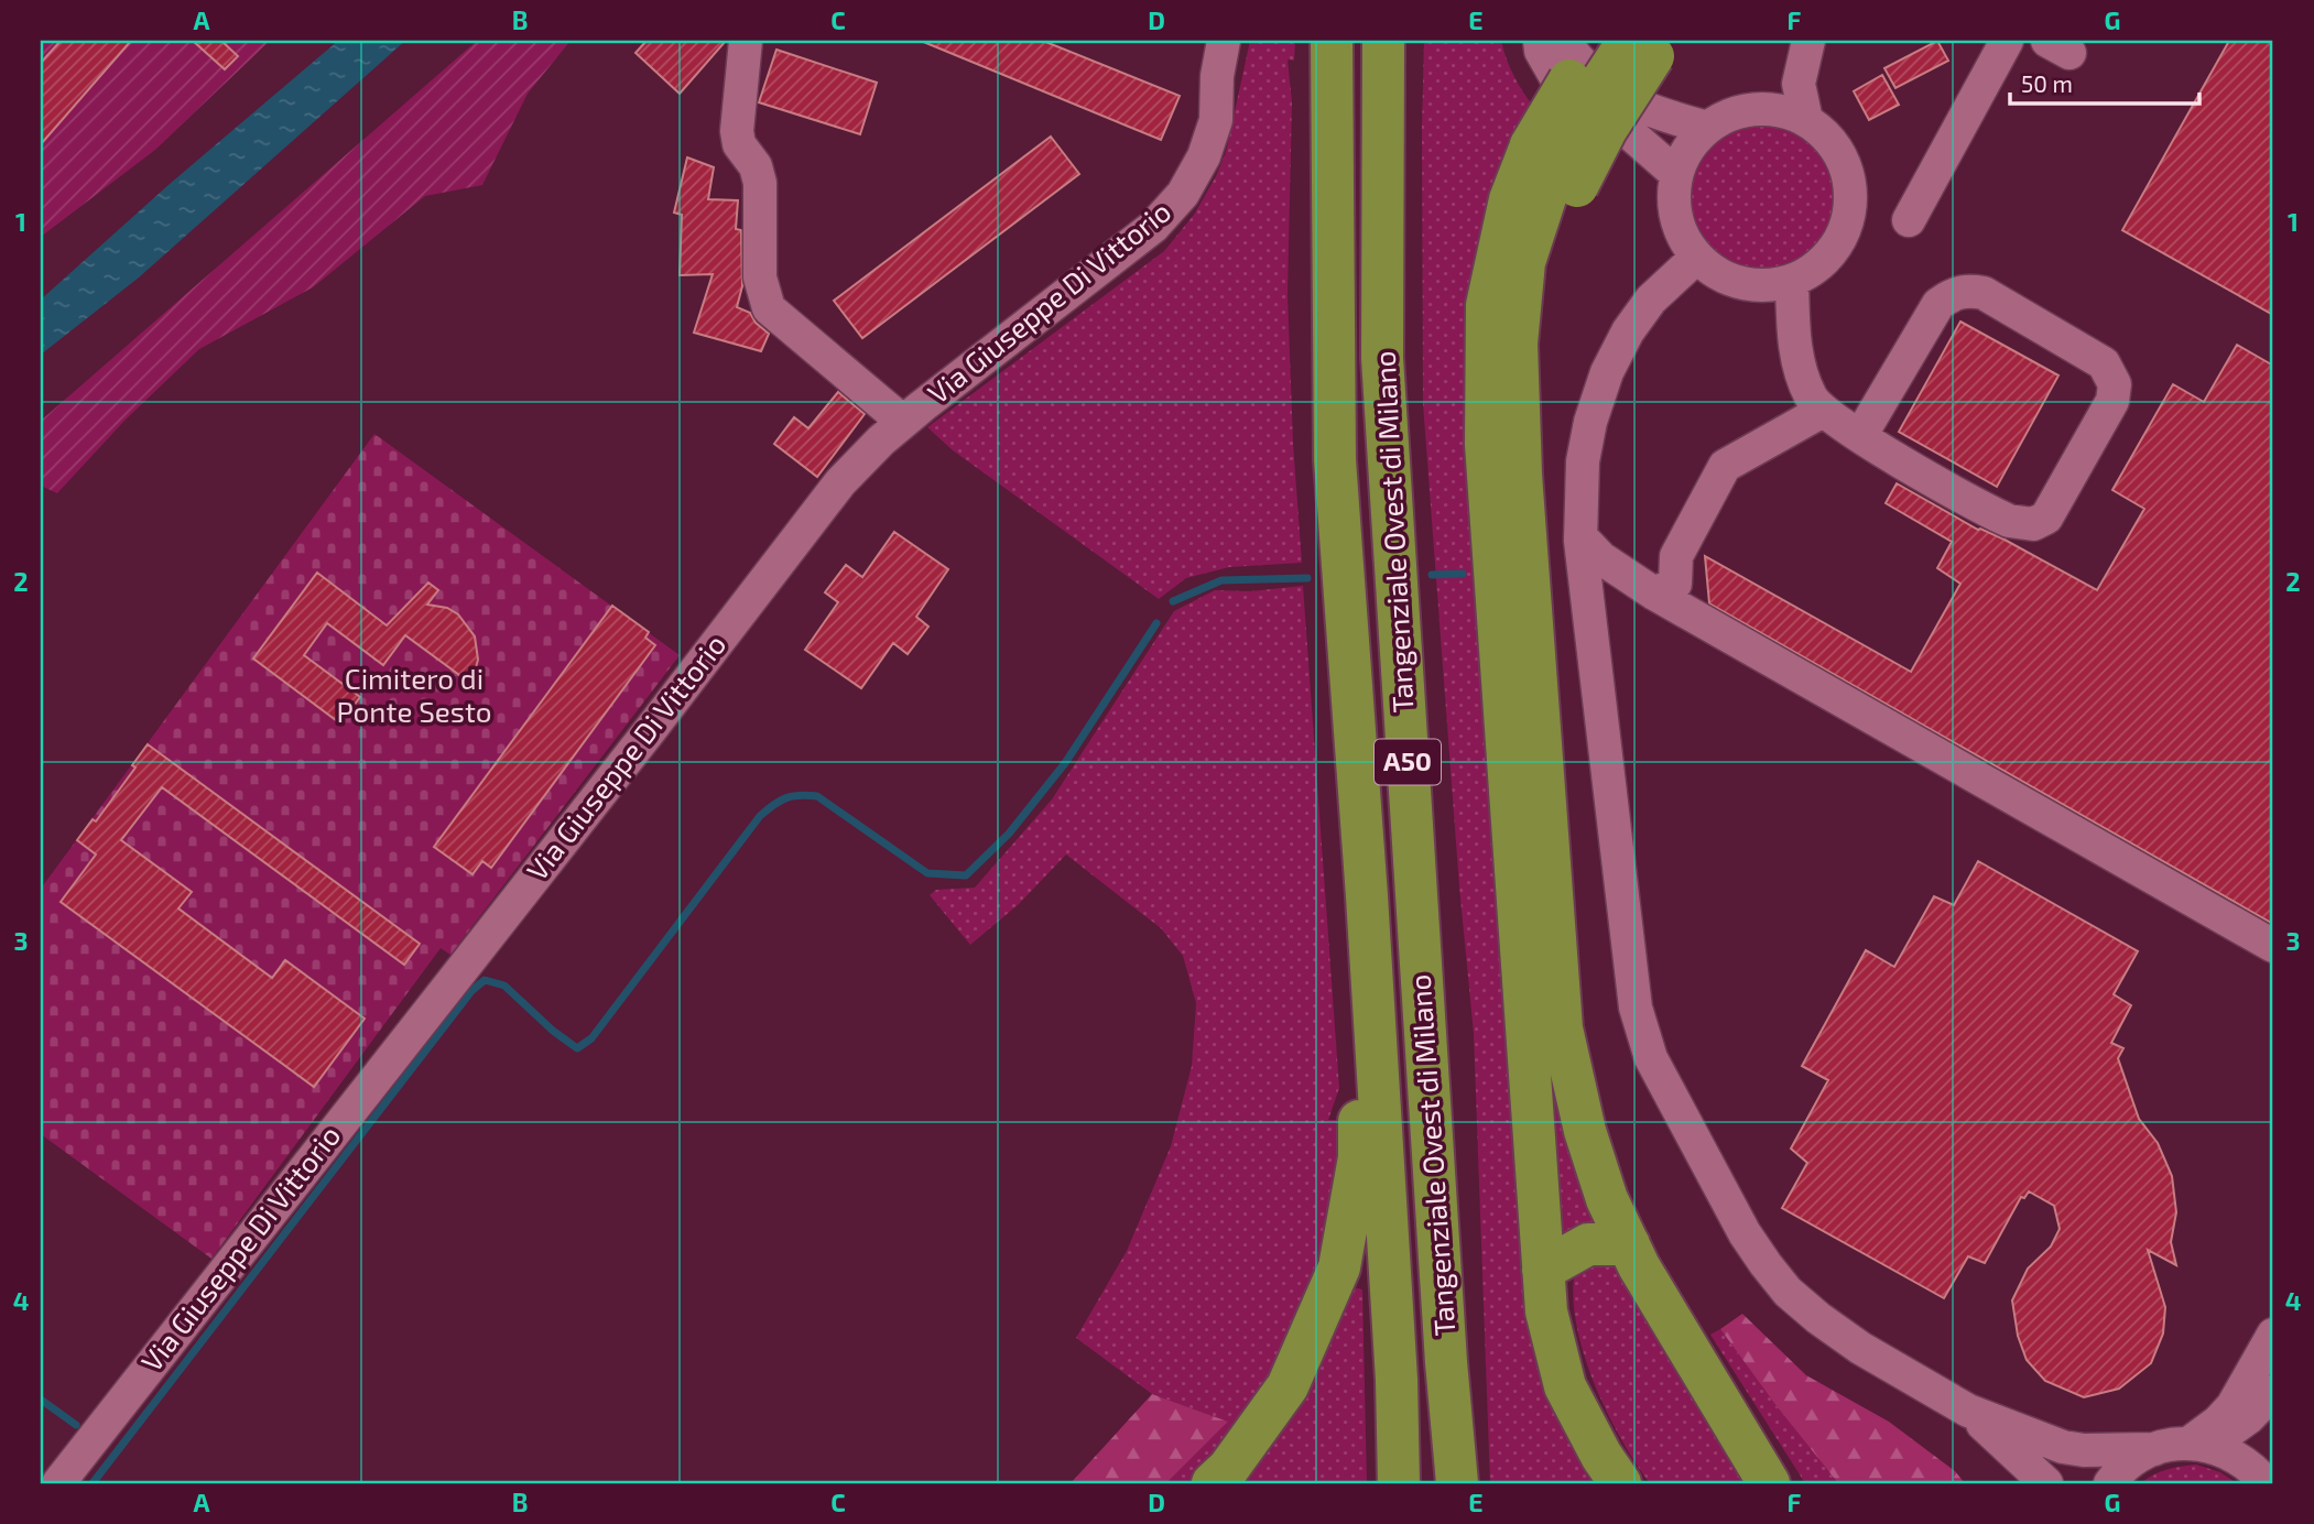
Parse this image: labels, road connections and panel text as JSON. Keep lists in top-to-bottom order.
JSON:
{
  "streets": {
    "highway": ["Tangenziale Ovest di Milano", "A50"],
    "street": ["Via Giuseppe Di Vittorio"]
  },
  "parks": ["Cimitero di Ponte Sesto"],
  "scale_bar": "50 m",
  "grid": {
    "columns": [
      "A",
      "B",
      "C",
      "D",
      "E",
      "F",
      "G"
    ],
    "rows": [
      "1",
      "2",
      "3",
      "4"
    ]
  }
}
